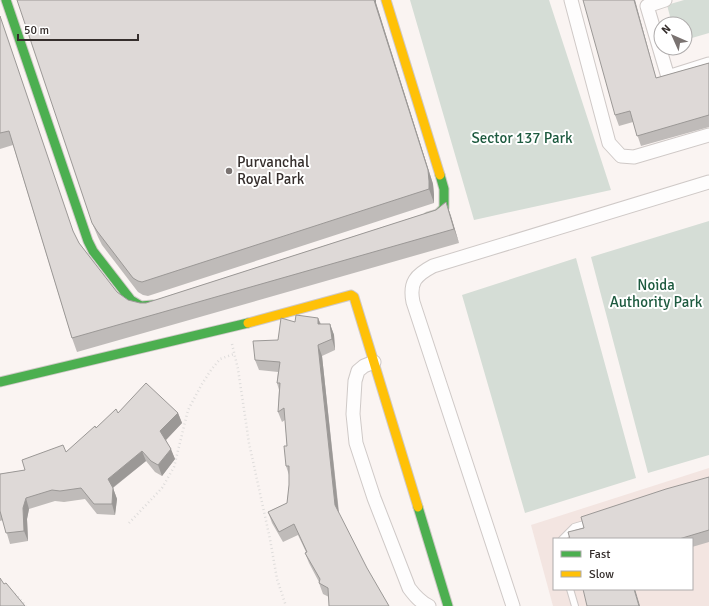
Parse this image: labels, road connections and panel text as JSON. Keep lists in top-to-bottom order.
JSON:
{
  "parks": ["Sector 137 Park", "Noida Authority Park"],
  "places": ["Purvanchal Royal Park"],
  "legend": ["Fast", "Slow"],
  "scale_bar": "50 m",
  "north": "top left"
}
